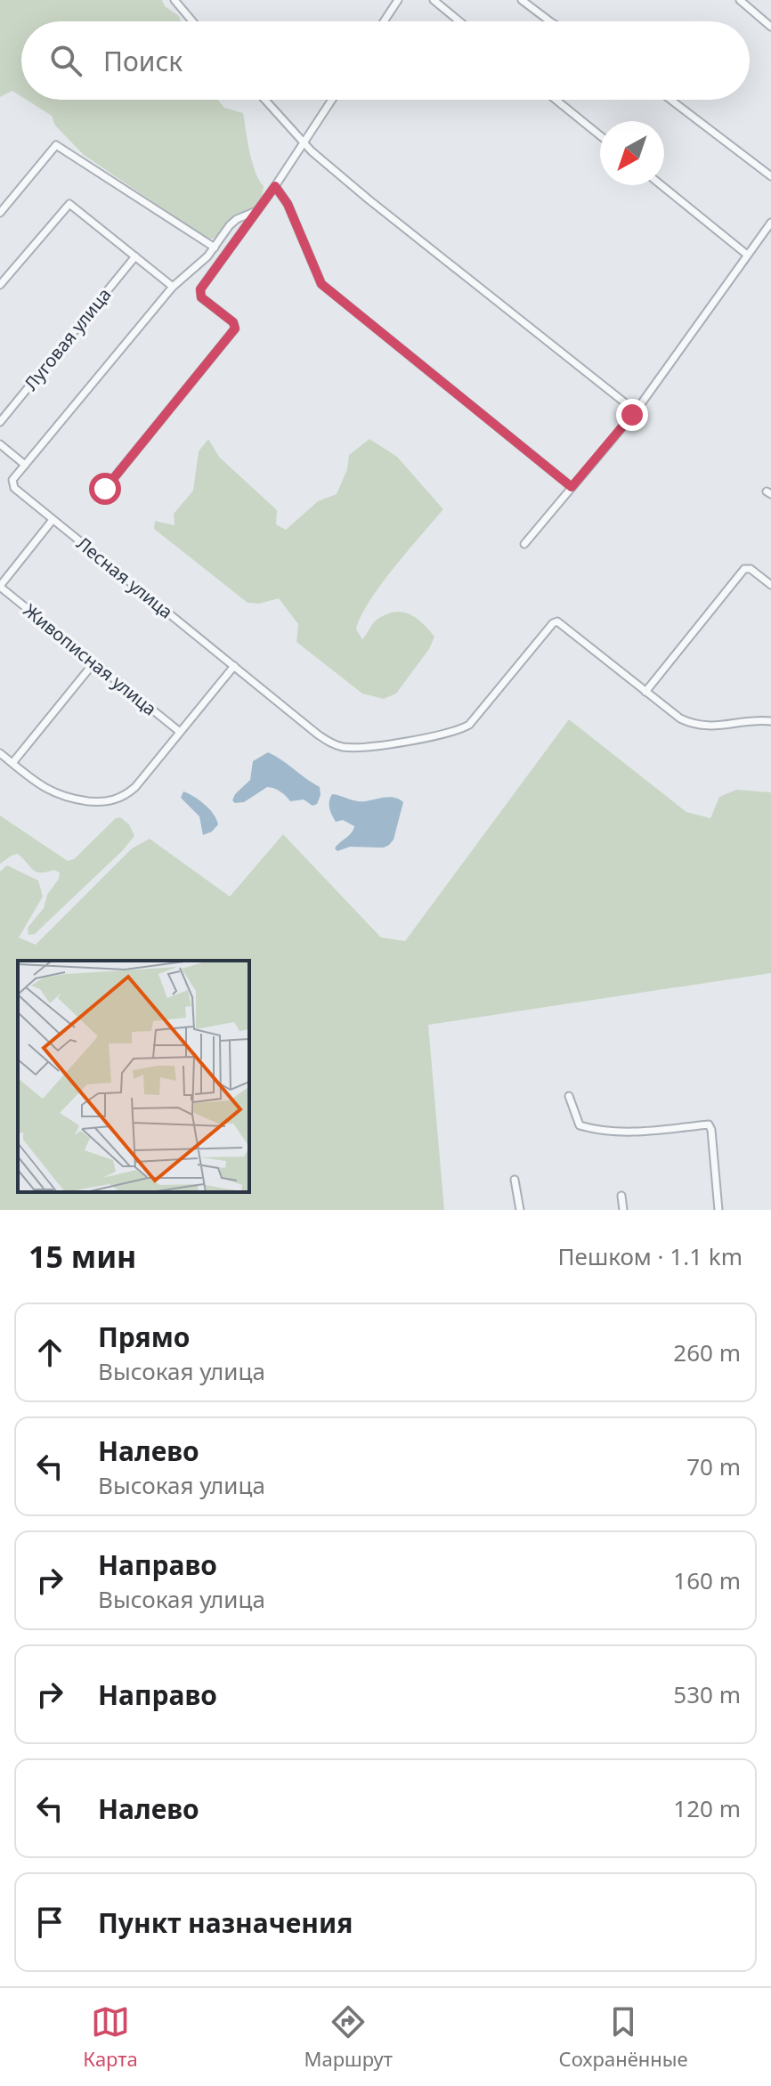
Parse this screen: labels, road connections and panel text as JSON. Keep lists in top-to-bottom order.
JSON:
{
  "streets": {
    "street": ["Луговая улица", "Лесная улица", "Живописная улица"]
  },
  "north": "bottom left",
  "page": {
    "search": "Поиск",
    "heading": ["15 мин", "Пешком · 1.1 km"],
    "list": [
      ["Прямо", "Высокая улица", "260 m"],
      ["Налево", "Высокая улица", "70 m"],
      ["Направо", "Высокая улица", "160 m"],
      ["Направо", "530 m"],
      ["Налево", "120 m"],
      "Пункт назначения"
    ],
    "nav": ["Карта", "Маршрут", "Сохранённые"]
  }
}
